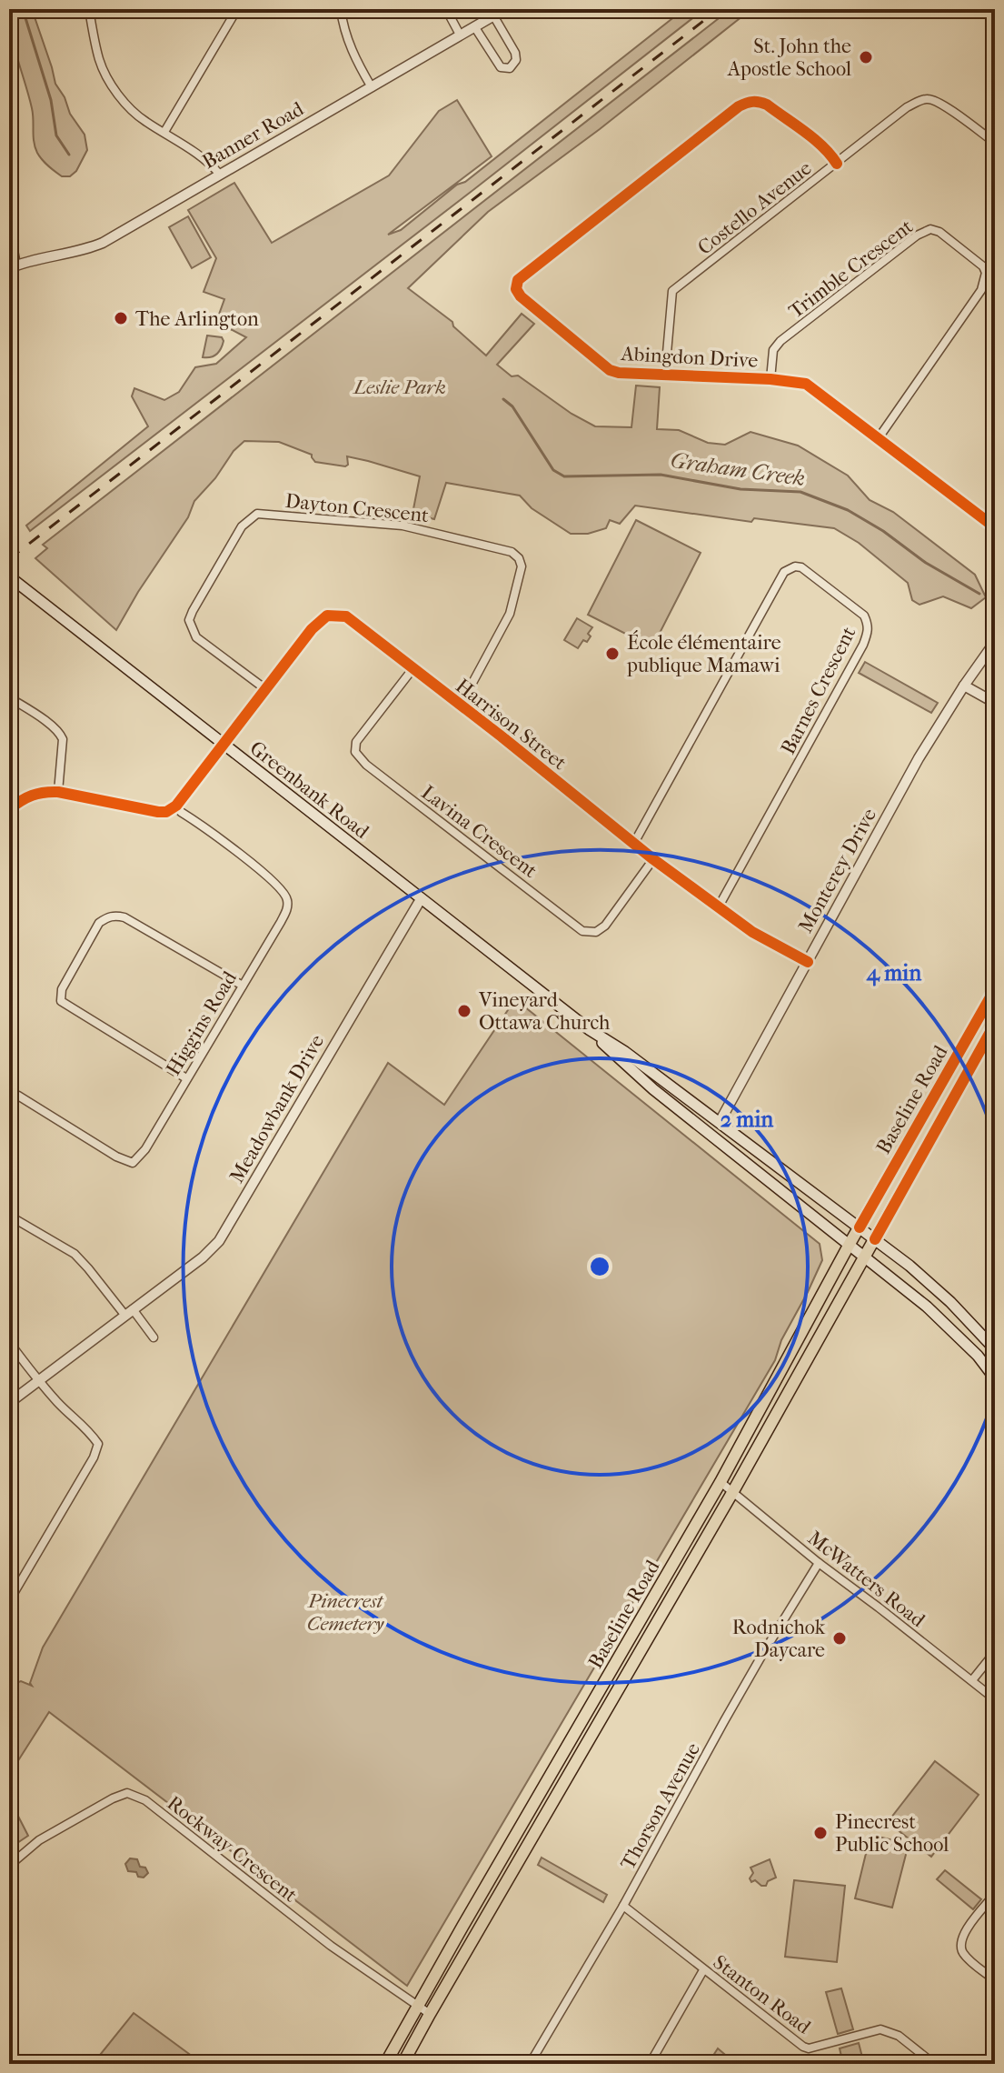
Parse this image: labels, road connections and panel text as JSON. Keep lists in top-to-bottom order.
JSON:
{
  "streets": {
    "main road": ["Greenbank Road", "Baseline Road"],
    "street": [
      "Banner Road",
      "Costello Avenue",
      "Trimble Crescent",
      "Abingdon Drive",
      "Dayton Crescent",
      "Barnes Crescent",
      "Harrison Street",
      "Lavina Crescent",
      "Monterey Drive",
      "Higgins Road",
      "Meadowbank Drive",
      "McWatters Road",
      "Thorson Avenue",
      "Rockway Crescent",
      "Stanton Road"
    ]
  },
  "crossings": [
    ["Costello Avenue", "Abingdon Drive"],
    ["Trimble Crescent", "Abingdon Drive"],
    ["Dayton Crescent", "Harrison Street"],
    ["Barnes Crescent", "Harrison Street"],
    ["Harrison Street", "Greenbank Road"],
    ["Harrison Street", "Lavina Crescent"],
    ["Harrison Street", "Monterey Drive"],
    ["Harrison Street", "Higgins Road"],
    ["Greenbank Road", "Monterey Drive"],
    ["Greenbank Road", "Baseline Road"],
    ["Greenbank Road", "Meadowbank Drive"],
    ["Baseline Road", "McWatters Road"],
    ["Baseline Road", "Rockway Crescent"],
    ["McWatters Road", "Thorson Avenue"],
    ["Thorson Avenue", "Stanton Road"]
  ],
  "water": ["Graham Creek"],
  "parks": ["Leslie Park", "Pinecrest Cemetery"],
  "places": [
    "St. John the Apostle School",
    "The Arlington",
    "École élémentaire publique Mamawi",
    "Vineyard Ottawa Church",
    "Rodnichok Daycare",
    "Pinecrest Public School"
  ],
  "rings": ["4 min", "2 min"]
}
